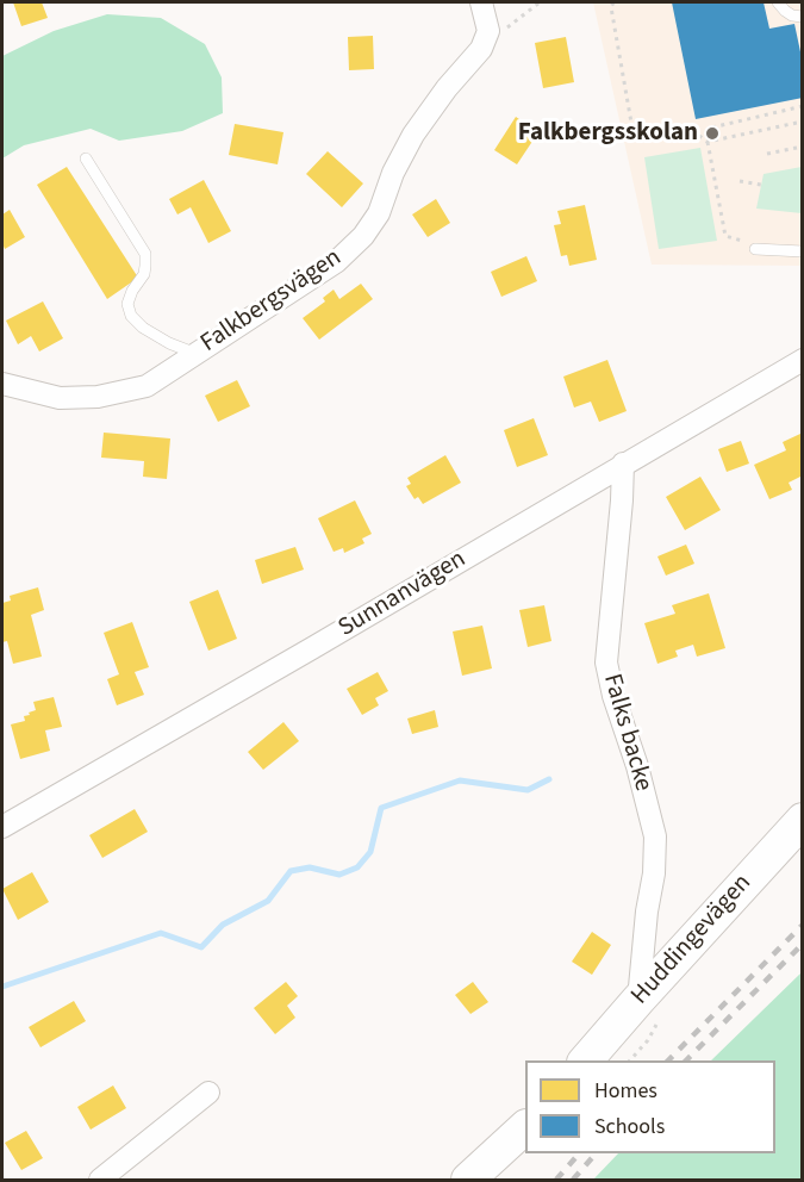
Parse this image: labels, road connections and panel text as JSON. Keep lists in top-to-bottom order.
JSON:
{
  "streets": {
    "main road": ["Huddingevägen"],
    "street": ["Falkbergsvägen", "Sunnanvägen", "Falks backe"]
  },
  "crossings": [
    ["Sunnanvägen", "Falks backe"],
    ["Falks backe", "Huddingevägen"]
  ],
  "places": ["Falkbergsskolan"],
  "legend": ["Homes", "Schools"]
}
